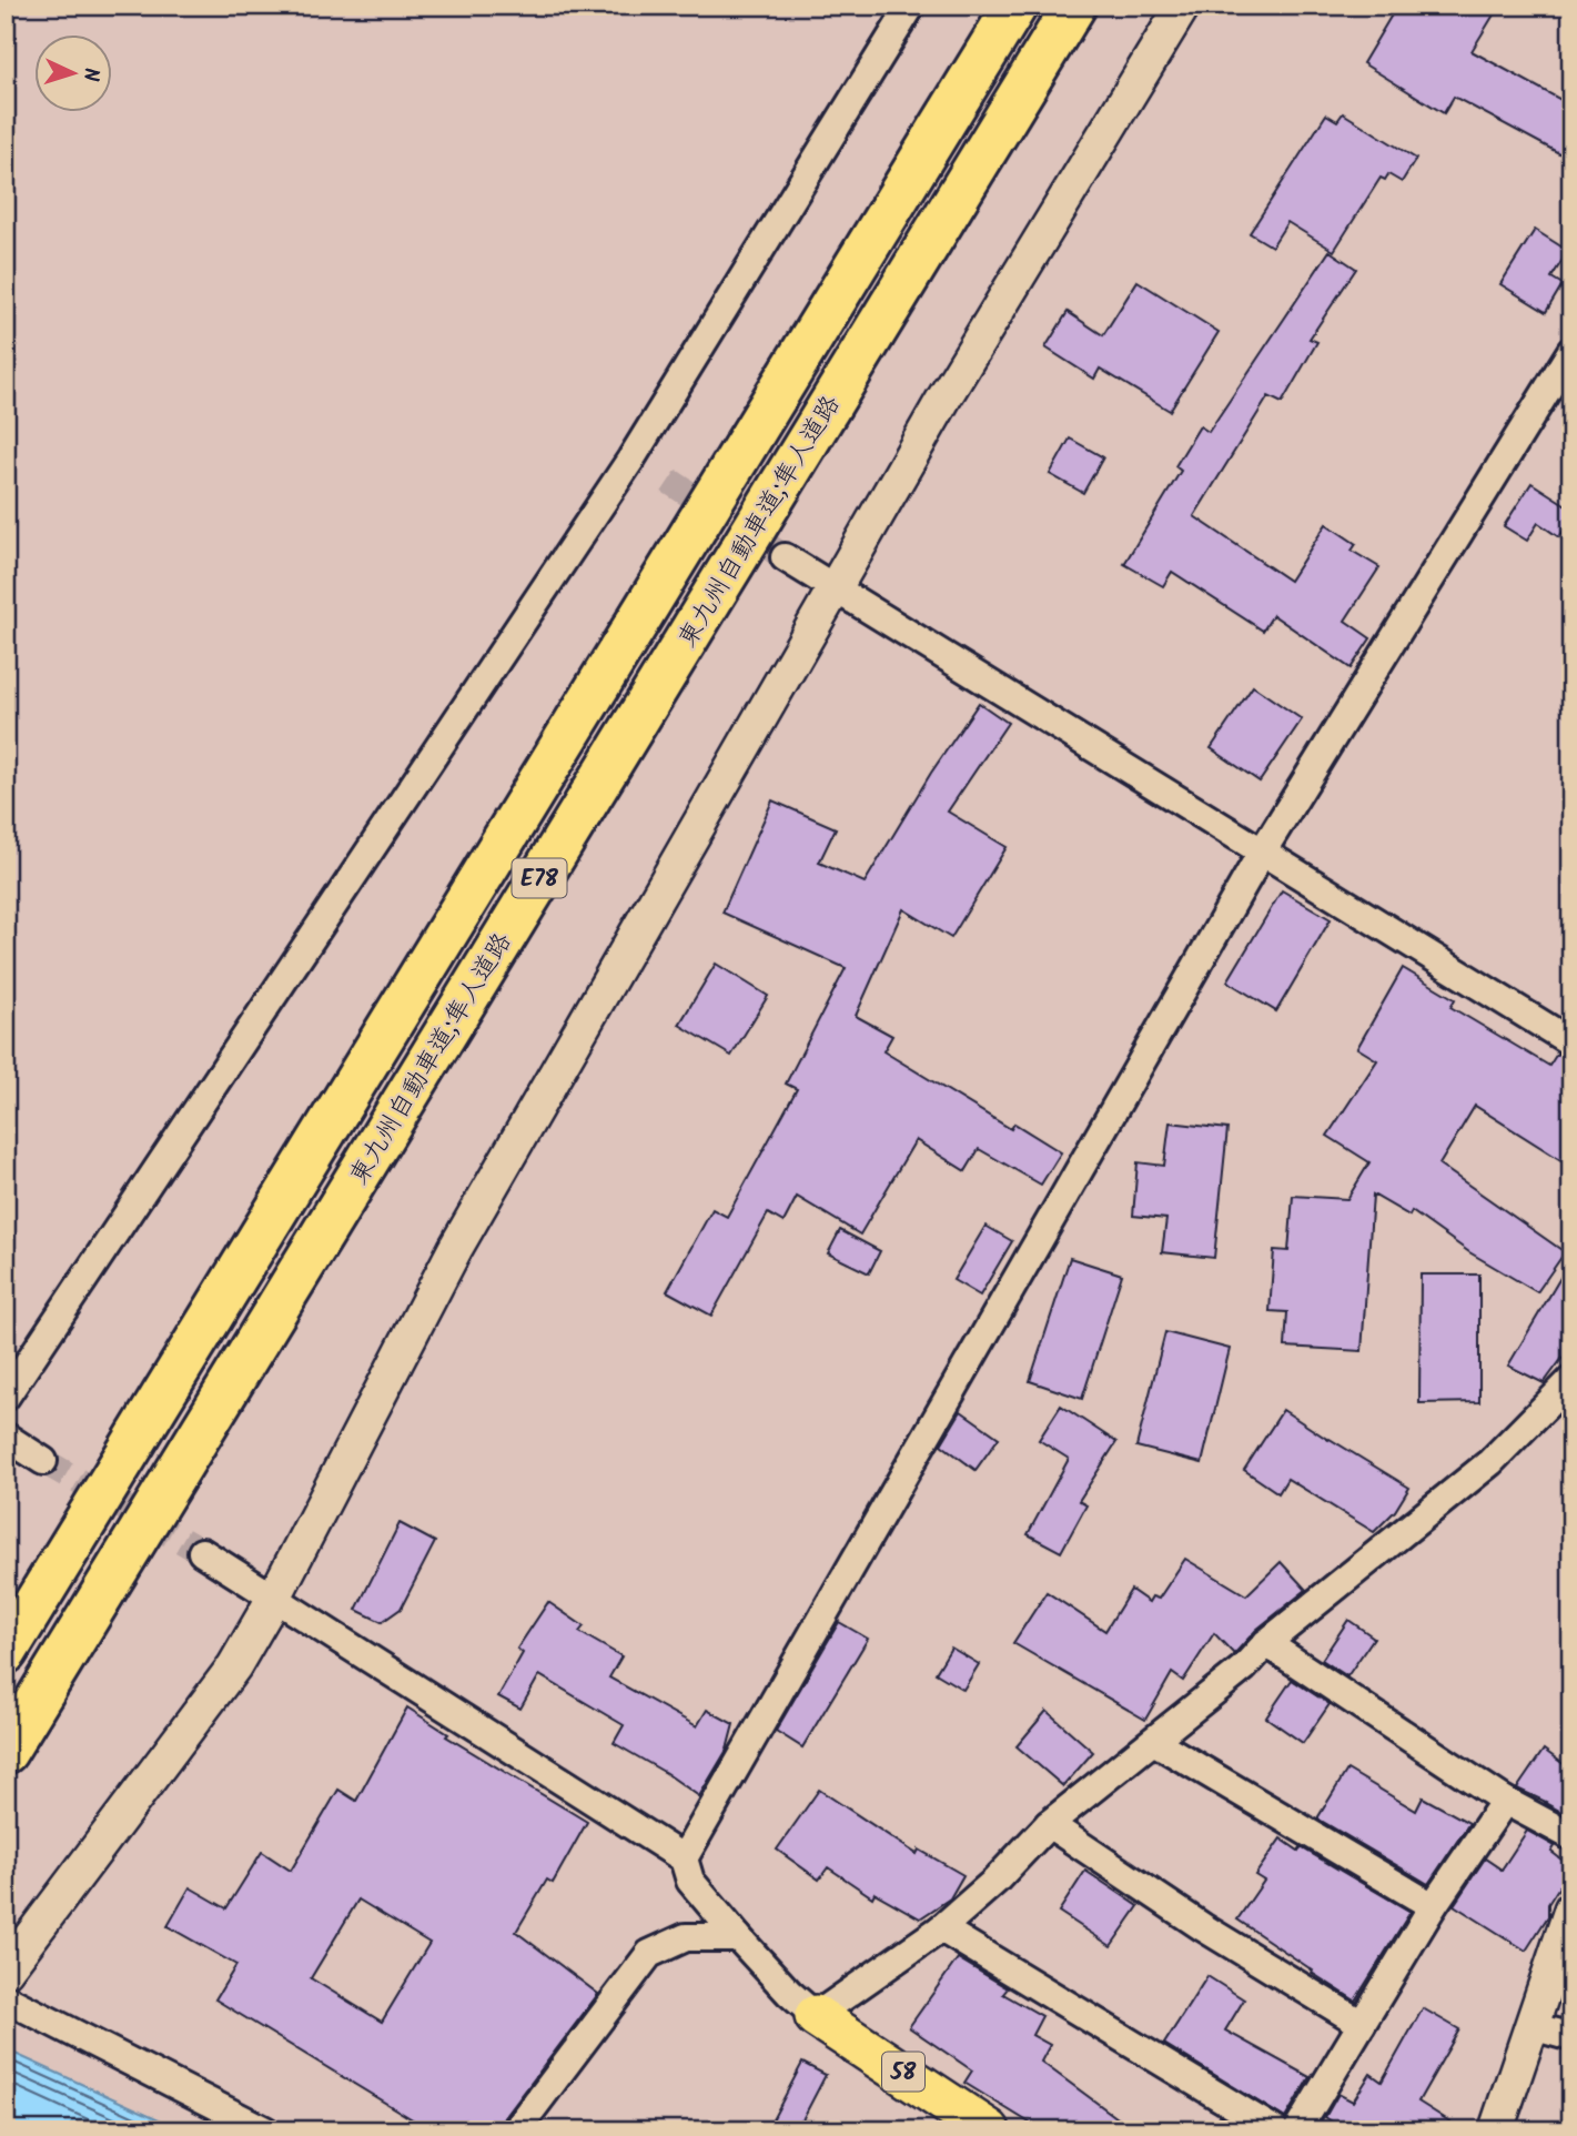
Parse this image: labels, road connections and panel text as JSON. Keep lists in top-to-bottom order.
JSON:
{
  "streets": {
    "highway": ["東九州自動車道;隼人道路", "E78"],
    "main road": ["58"]
  },
  "north": "right"
}
